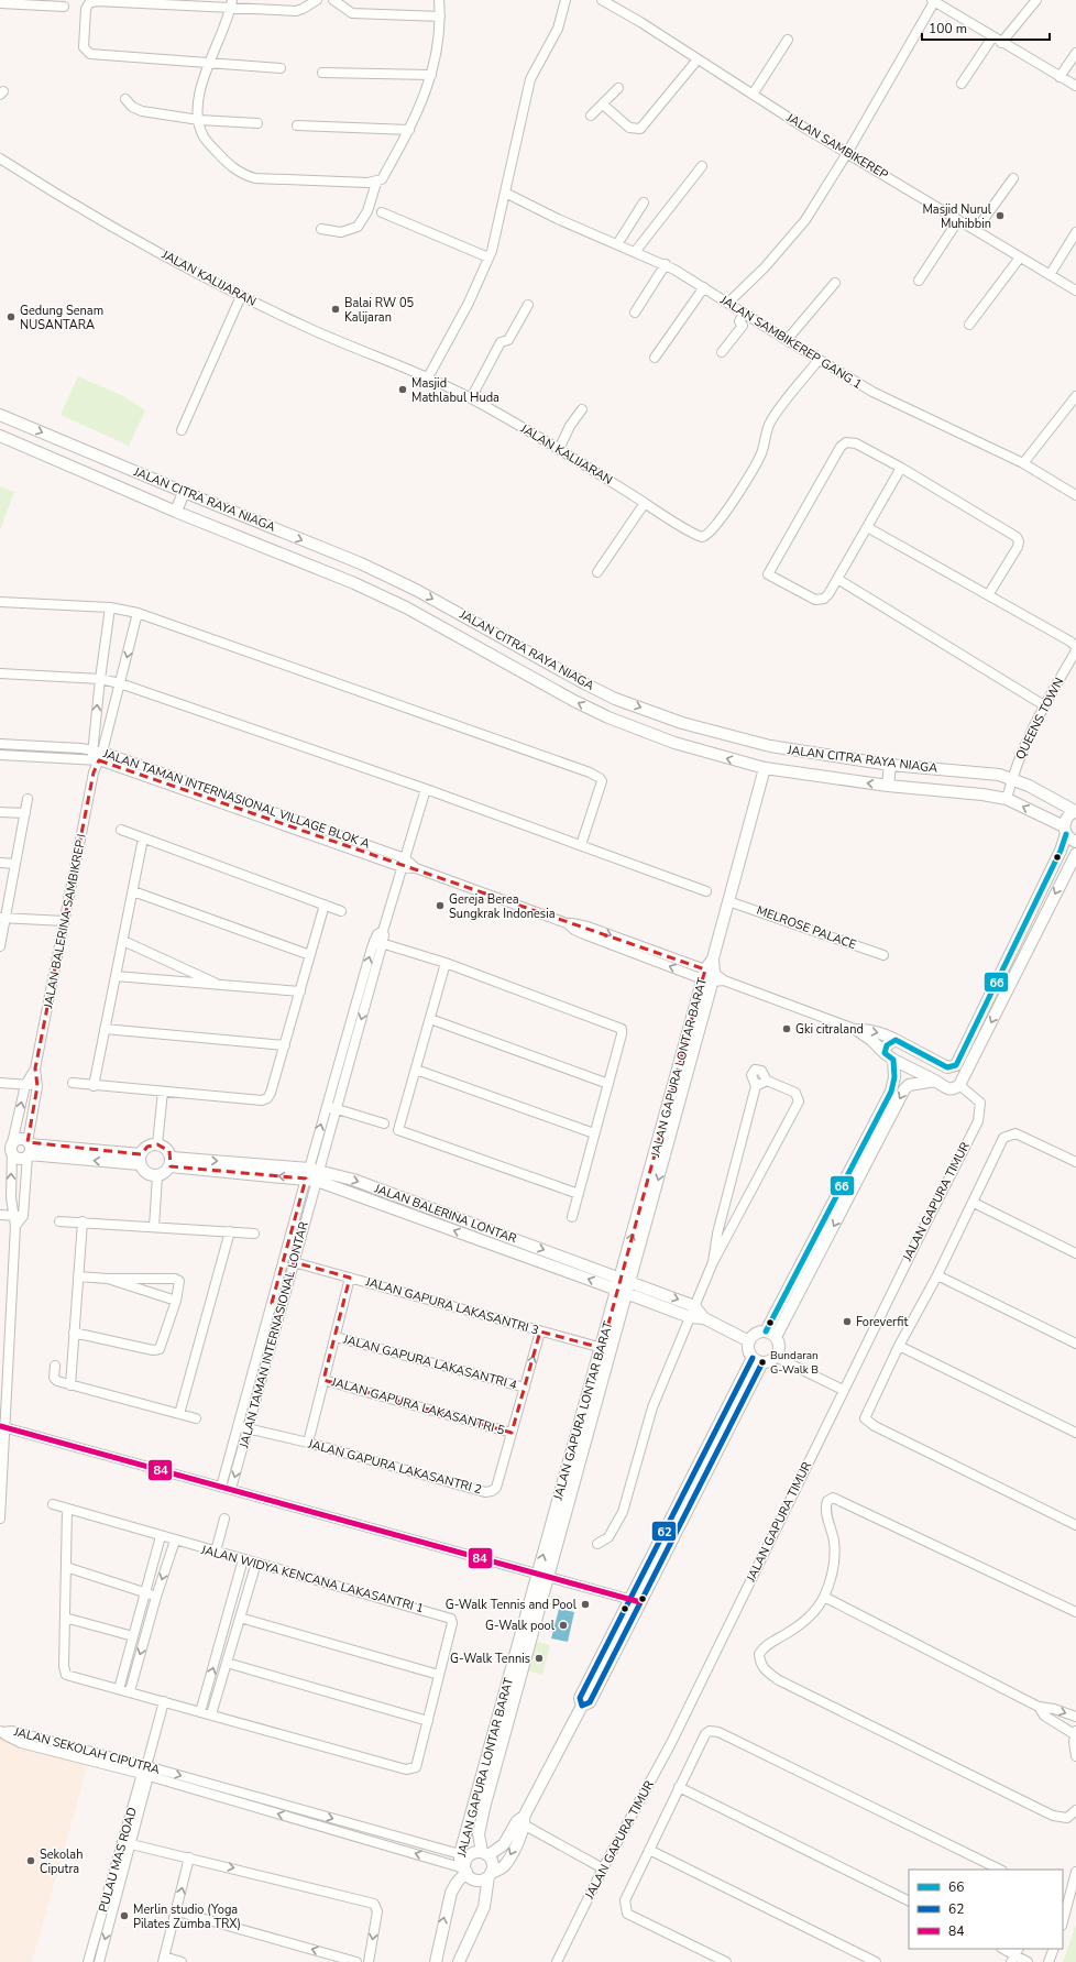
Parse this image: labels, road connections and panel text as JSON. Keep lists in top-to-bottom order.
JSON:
{
  "streets": {
    "street": [
      "JALAN SAMBIKEREP",
      "JALAN KALIJARAN",
      "JALAN SAMBIKEREP GANG 1",
      "JALAN CITRA RAYA NIAGA",
      "QUEENS TOWN",
      "JALAN TAMAN INTERNASIONAL VILLAGE BLOK A",
      "JALAN BALERINA SAMBIKREP I",
      "MELROSE PALACE",
      "JALAN GAPURA LONTAR BARAT",
      "JALAN GAPURA TIMUR",
      "JALAN BALERINA LONTAR",
      "JALAN GAPURA LAKASANTRI 3",
      "JALAN TAMAN INTERNASIONAL LONTAR",
      "JALAN GAPURA LAKASANTRI 4",
      "JALAN GAPURA LAKASANTRI 5",
      "JALAN GAPURA LAKASANTRI 2",
      "JALAN WIDYA KENCANA LAKASANTRI 1",
      "JALAN SEKOLAH CIPUTRA",
      "PULAU MAS ROAD"
    ]
  },
  "crossings": [
    ["JALAN KALIJARAN", "JALAN SAMBIKEREP GANG 1"],
    ["JALAN CITRA RAYA NIAGA", "QUEENS TOWN"],
    ["JALAN CITRA RAYA NIAGA", "JALAN GAPURA LONTAR BARAT"],
    ["JALAN TAMAN INTERNASIONAL VILLAGE BLOK A", "JALAN BALERINA SAMBIKREP I"],
    ["JALAN TAMAN INTERNASIONAL VILLAGE BLOK A", "JALAN GAPURA LONTAR BARAT"],
    ["JALAN TAMAN INTERNASIONAL VILLAGE BLOK A", "JALAN TAMAN INTERNASIONAL LONTAR"],
    ["MELROSE PALACE", "JALAN GAPURA LONTAR BARAT"],
    ["JALAN GAPURA LONTAR BARAT", "JALAN BALERINA LONTAR"],
    ["JALAN GAPURA LONTAR BARAT", "JALAN GAPURA LAKASANTRI 3"],
    ["JALAN GAPURA LONTAR BARAT", "JALAN SEKOLAH CIPUTRA"],
    ["JALAN BALERINA LONTAR", "JALAN TAMAN INTERNASIONAL LONTAR"],
    ["JALAN GAPURA LAKASANTRI 3", "JALAN TAMAN INTERNASIONAL LONTAR"],
    ["JALAN GAPURA LAKASANTRI 3", "JALAN GAPURA LAKASANTRI 2"],
    ["JALAN TAMAN INTERNASIONAL LONTAR", "JALAN GAPURA LAKASANTRI 2"],
    ["JALAN GAPURA LAKASANTRI 4", "JALAN GAPURA LAKASANTRI 2"],
    ["JALAN GAPURA LAKASANTRI 5", "JALAN GAPURA LAKASANTRI 2"],
    ["JALAN WIDYA KENCANA LAKASANTRI 1", "PULAU MAS ROAD"],
    ["JALAN SEKOLAH CIPUTRA", "PULAU MAS ROAD"]
  ],
  "places": [
    "Masjid Nurul Muhibbin",
    "Balai RW 05 Kalijaran",
    "Gedung Senam NUSANTARA",
    "Masjid Mathlabul Huda",
    "Gereja Berea Sungkrak Indonesia",
    "Gki citraland",
    "Foreverfit",
    "Bundaran G-Walk B",
    "G-Walk Tennis and Pool",
    "G-Walk pool",
    "G-Walk Tennis",
    "Sekolah Ciputra",
    "Merlin studio (Yoga Pilates Zumba TRX)"
  ],
  "lines": ["transit line 66", "transit line 62", "transit line 84"],
  "legend": ["66", "62", "84"],
  "scale_bar": "100 m"
}
